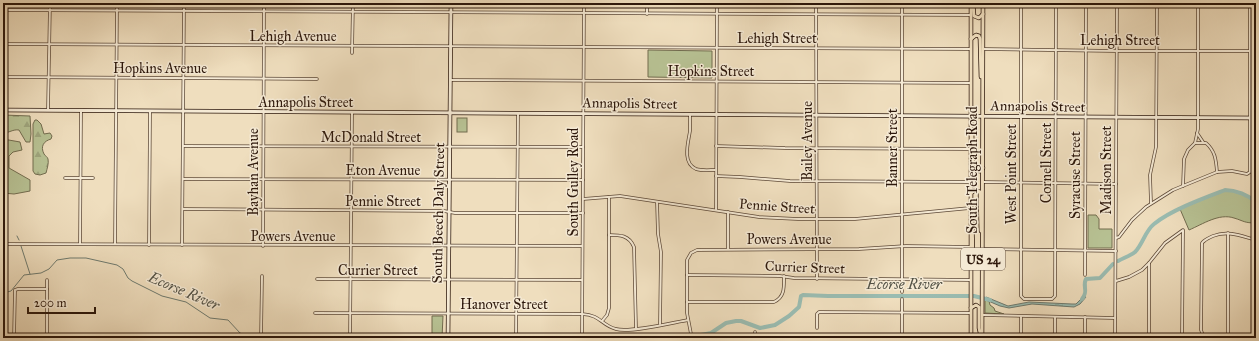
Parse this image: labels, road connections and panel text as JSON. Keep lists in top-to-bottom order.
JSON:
{
  "streets": {
    "main road": ["South Telegraph Road", "US 24"],
    "street": [
      "Lehigh Avenue",
      "Lehigh Street",
      "Hopkins Avenue",
      "Hopkins Street",
      "Annapolis Street",
      "McDonald Street",
      "Bailey Avenue",
      "Banner Street",
      "Cornell Street",
      "Eton Avenue",
      "Madison Street",
      "Bayhan Avenue",
      "West Point Street",
      "Syracuse Street",
      "South Gulley Road",
      "Pennie Street",
      "South Beech Daly Street",
      "Powers Avenue",
      "Currier Street",
      "Hanover Street"
    ]
  },
  "crossings": [
    ["Lehigh Avenue", "Lehigh Street"],
    ["Lehigh Avenue", "Bayhan Avenue"],
    ["Lehigh Avenue", "South Gulley Road"],
    ["Lehigh Avenue", "South Beech Daly Street"],
    ["Lehigh Street", "Bailey Avenue"],
    ["Lehigh Street", "Banner Street"],
    ["Lehigh Street", "Cornell Street"],
    ["Lehigh Street", "South Telegraph Road"],
    ["Lehigh Street", "Madison Street"],
    ["Lehigh Street", "West Point Street"],
    ["Lehigh Street", "Syracuse Street"],
    ["Lehigh Street", "South Gulley Road"],
    ["Hopkins Avenue", "Bayhan Avenue"],
    ["Hopkins Street", "Bailey Avenue"],
    ["Hopkins Street", "Banner Street"],
    ["Hopkins Street", "South Telegraph Road"],
    ["Hopkins Street", "South Gulley Road"],
    ["Hopkins Street", "South Beech Daly Street"],
    ["Annapolis Street", "Bailey Avenue"],
    ["Annapolis Street", "Banner Street"],
    ["Annapolis Street", "Cornell Street"],
    ["Annapolis Street", "South Telegraph Road"],
    ["Annapolis Street", "Madison Street"],
    ["Annapolis Street", "Bayhan Avenue"],
    ["Annapolis Street", "West Point Street"],
    ["Annapolis Street", "Syracuse Street"],
    ["Annapolis Street", "South Gulley Road"],
    ["Annapolis Street", "South Beech Daly Street"],
    ["McDonald Street", "Bayhan Avenue"],
    ["McDonald Street", "South Gulley Road"],
    ["McDonald Street", "South Beech Daly Street"],
    ["Bailey Avenue", "Pennie Street"],
    ["Bailey Avenue", "Powers Avenue"],
    ["Bailey Avenue", "Currier Street"],
    ["Banner Street", "Pennie Street"],
    ["Banner Street", "Powers Avenue"],
    ["Banner Street", "Currier Street"],
    ["Cornell Street", "West Point Street"],
    ["Eton Avenue", "Bayhan Avenue"],
    ["Eton Avenue", "South Gulley Road"],
    ["Eton Avenue", "South Beech Daly Street"],
    ["South Telegraph Road", "Pennie Street"],
    ["South Telegraph Road", "Powers Avenue"],
    ["South Telegraph Road", "Currier Street"],
    ["Bayhan Avenue", "Pennie Street"],
    ["Bayhan Avenue", "Powers Avenue"],
    ["South Gulley Road", "Pennie Street"],
    ["South Gulley Road", "Powers Avenue"],
    ["South Gulley Road", "Currier Street"],
    ["South Gulley Road", "Hanover Street"],
    ["Pennie Street", "South Beech Daly Street"],
    ["South Beech Daly Street", "Powers Avenue"],
    ["South Beech Daly Street", "Currier Street"],
    ["South Beech Daly Street", "Hanover Street"],
    ["Powers Avenue", "Currier Street"],
    ["Powers Avenue", "Hanover Street"]
  ],
  "water": ["Ecorse River"],
  "scale_bar": "200 m"
}
